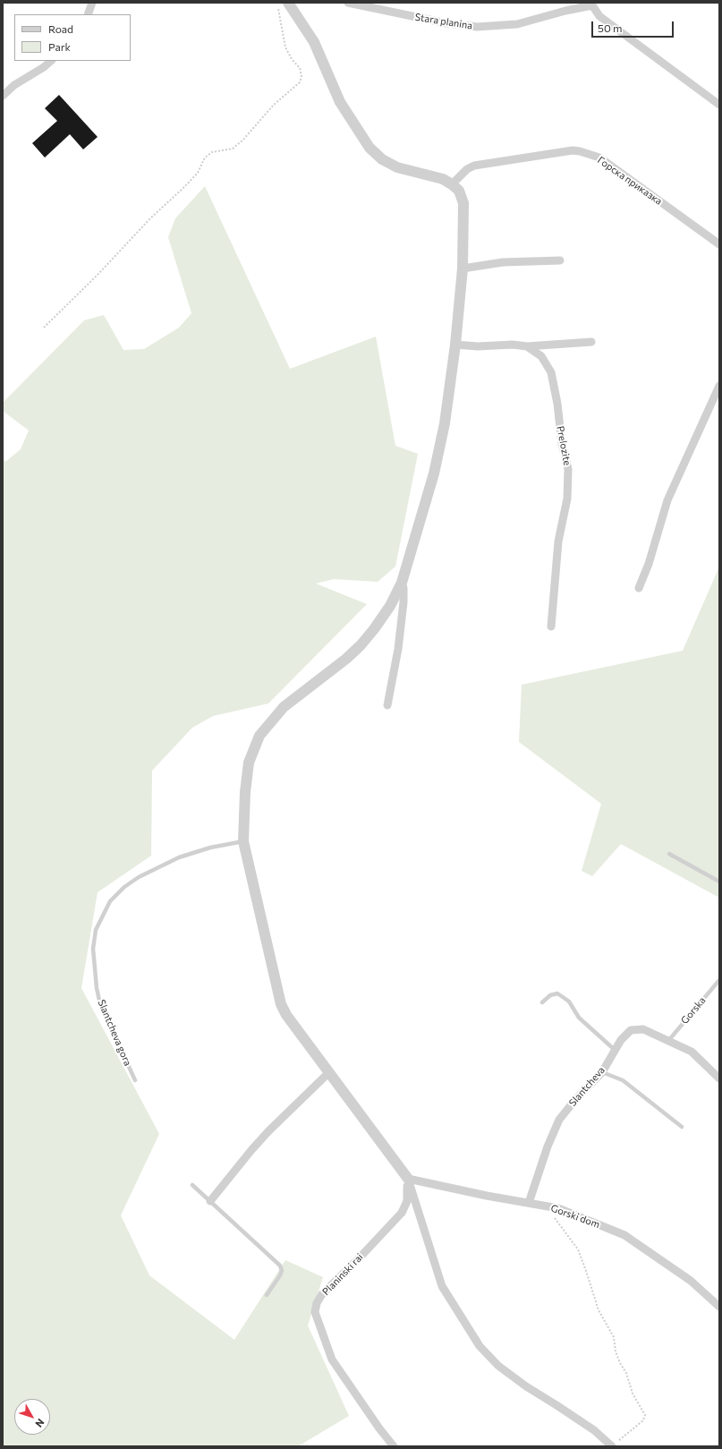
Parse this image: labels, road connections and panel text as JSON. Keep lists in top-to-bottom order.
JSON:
{
  "streets": {
    "street": [
      "Stara planina",
      "Горска приказка",
      "Prelozite",
      "Slantcheva",
      "Gorski dom",
      "Planinski rai"
    ],
    "lane": ["Gorska", "Slantcheva gora"]
  },
  "crossings": [
    ["Gorska", "Slantcheva"],
    ["Slantcheva", "Gorski dom"],
    ["Gorski dom", "Planinski rai"]
  ],
  "legend": ["Road", "Park"],
  "scale_bar": "50 m",
  "north": "bottom right"
}
